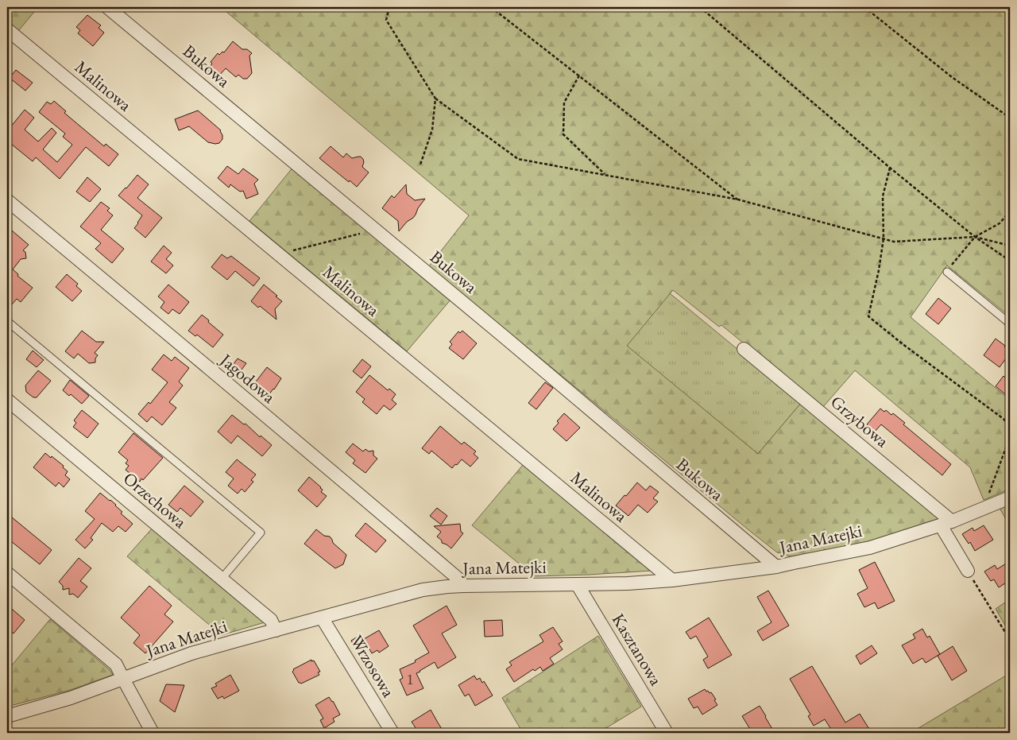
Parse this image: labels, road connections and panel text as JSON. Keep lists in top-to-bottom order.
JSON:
{
  "streets": {
    "street": [
      "Bukowa",
      "Malinowa",
      "Jagodowa",
      "Grzybowa",
      "Orzechowa",
      "Jana Matejki",
      "Kasztanowa",
      "Wrzosowa"
    ]
  },
  "crossings": [
    ["Bukowa", "Jana Matejki"],
    ["Malinowa", "Jana Matejki"],
    ["Jagodowa", "Jana Matejki"],
    ["Grzybowa", "Jana Matejki"],
    ["Orzechowa", "Jana Matejki"],
    ["Jana Matejki", "Kasztanowa"],
    ["Jana Matejki", "Wrzosowa"]
  ],
  "house_numbers": ["1"]
}
